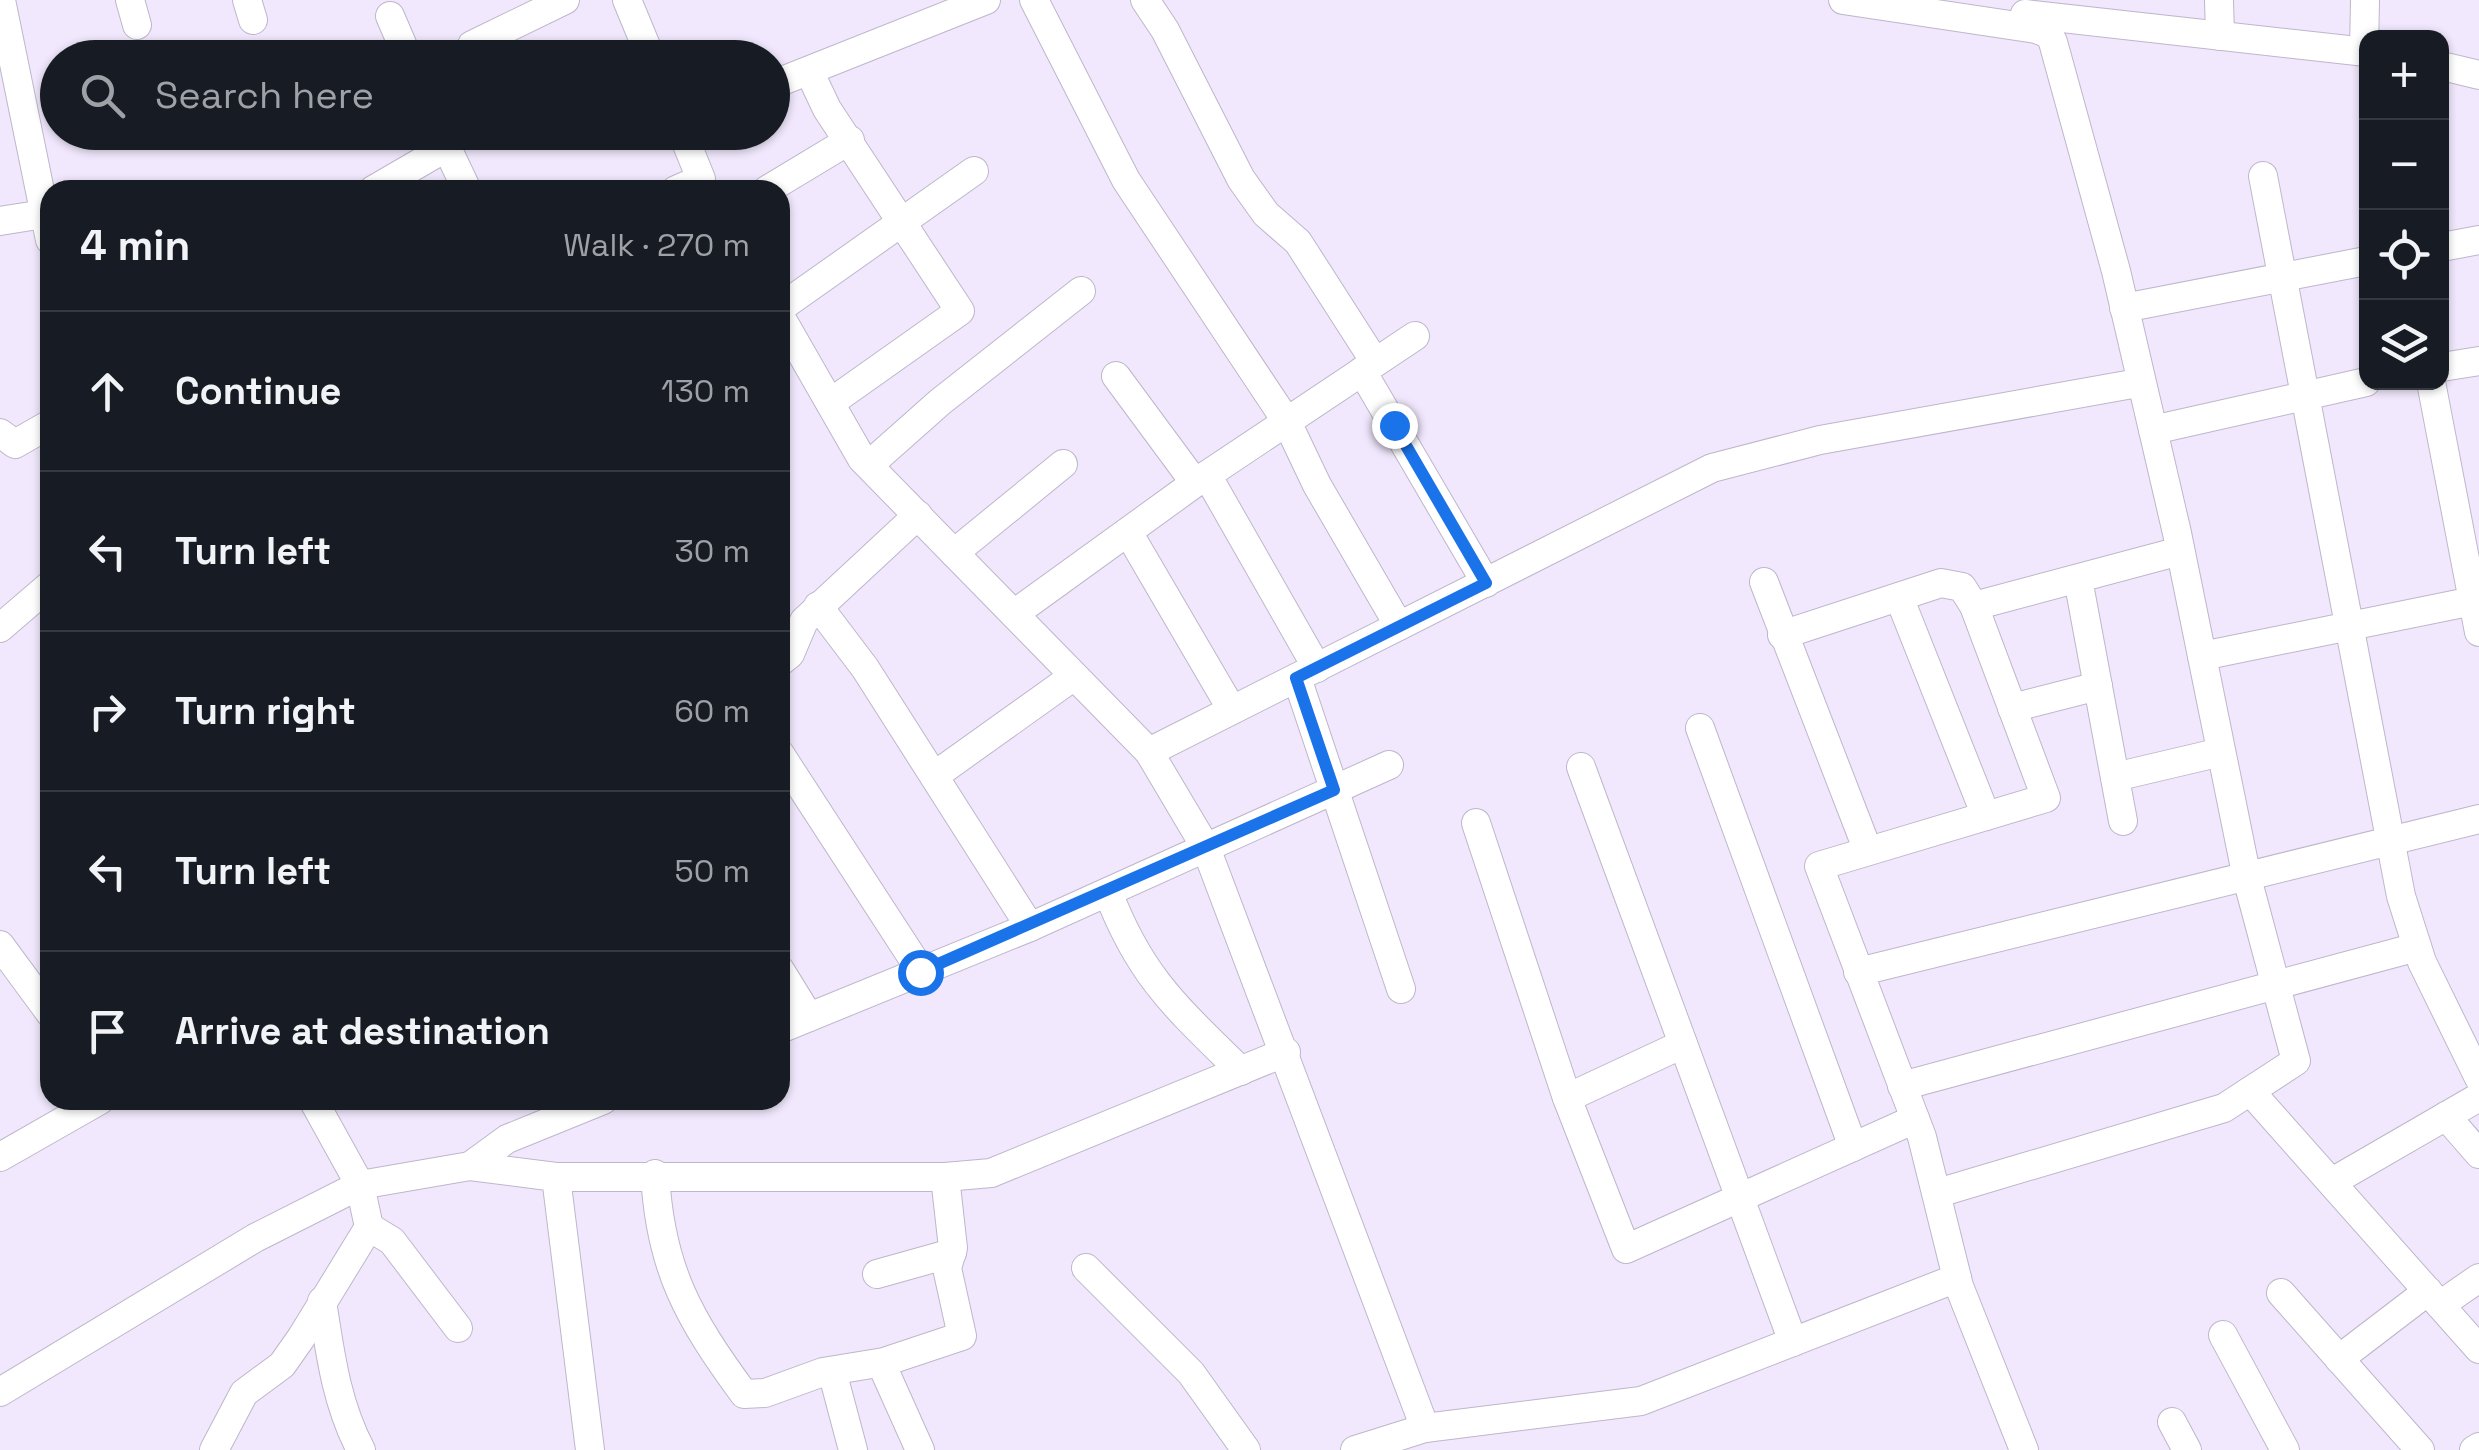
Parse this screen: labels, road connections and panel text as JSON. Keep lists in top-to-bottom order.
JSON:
{
  "page": {
    "map_buttons": ["+", "−"],
    "search": "Search here",
    "heading": ["4 min", "Walk · 270 m"],
    "list": [
      ["Continue", "130 m"],
      ["Turn left", "30 m"],
      ["Turn right", "60 m"],
      ["Turn left", "50 m"],
      "Arrive at destination"
    ]
  }
}
